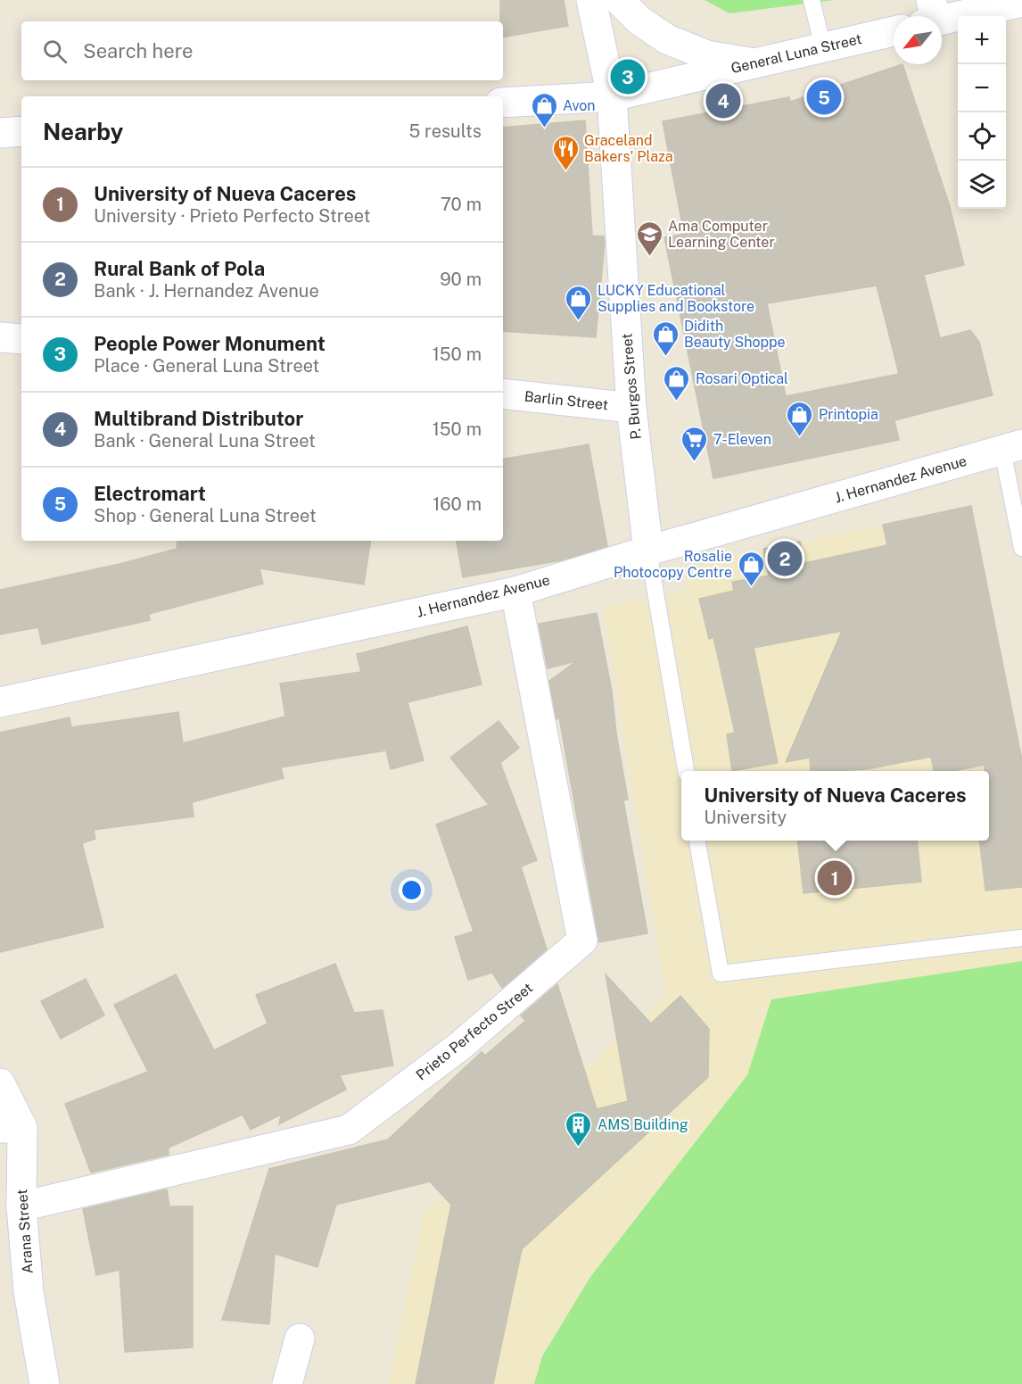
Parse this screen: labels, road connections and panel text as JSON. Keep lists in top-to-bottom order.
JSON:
{
  "streets": {
    "street": [
      "General Luna Street",
      "P. Burgos Street",
      "Barlin Street",
      "J. Hernandez Avenue",
      "Prieto Perfecto Street",
      "Arana Street"
    ]
  },
  "crossings": [
    ["General Luna Street", "P. Burgos Street"],
    ["P. Burgos Street", "Barlin Street"],
    ["P. Burgos Street", "J. Hernandez Avenue"],
    ["J. Hernandez Avenue", "Prieto Perfecto Street"],
    ["Prieto Perfecto Street", "Arana Street"]
  ],
  "places": {
    "shop": [
      "Avon",
      "LUCKY Educational Supplies and Bookstore",
      "Didith Beauty Shoppe",
      "Rosari Optical",
      "Printopia",
      "Rosalie Photocopy Centre"
    ],
    "restaurant": ["Graceland Bakers' Plaza"],
    "school or university": ["Ama Computer Learning Center"],
    "supermarket": ["7-Eleven"],
    "building": ["AMS Building"]
  },
  "north": "bottom left",
  "page": {
    "map_buttons": ["+", "−"],
    "search": "Search here",
    "pins": [
      "3",
      "5",
      "4",
      "2",
      "1"
    ],
    "heading": ["Nearby", "5 results"],
    "list": [
      {
        "mark": "1",
        "name": "University of Nueva Caceres",
        "note": "University · Prieto Perfecto Street",
        "value": "70 m"
      },
      {
        "mark": "2",
        "name": "Rural Bank of Pola",
        "note": "Bank · J. Hernandez Avenue",
        "value": "90 m"
      },
      {
        "mark": "3",
        "name": "People Power Monument",
        "note": "Place · General Luna Street",
        "value": "150 m"
      },
      {
        "mark": "4",
        "name": "Multibrand Distributor",
        "note": "Bank · General Luna Street",
        "value": "150 m"
      },
      {
        "mark": "5",
        "name": "Electromart",
        "note": "Shop · General Luna Street",
        "value": "160 m"
      }
    ],
    "popup": ["University of Nueva Caceres", "University"]
  }
}
